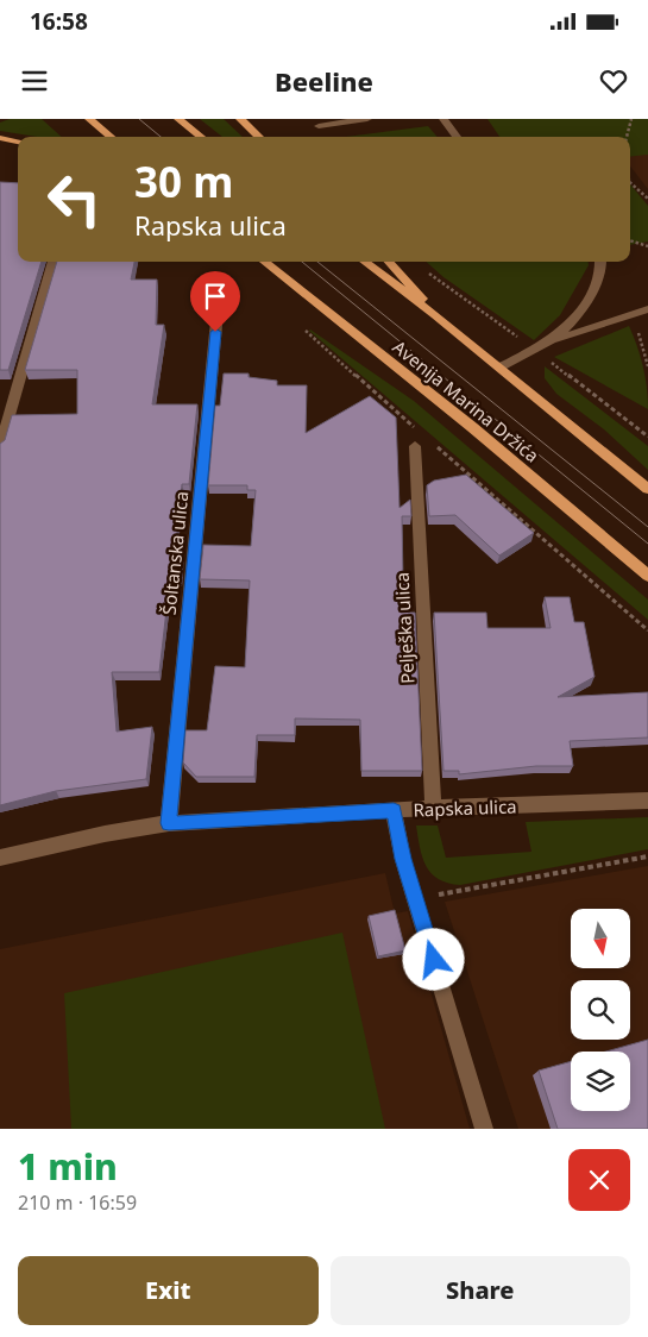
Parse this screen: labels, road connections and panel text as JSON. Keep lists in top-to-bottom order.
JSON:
{
  "streets": {
    "main road": ["Avenija Marina Držića"],
    "street": ["Šoltanska ulica", "Pelješka ulica", "Rapska ulica"]
  },
  "crossings": [
    ["Šoltanska ulica", "Rapska ulica"],
    ["Pelješka ulica", "Rapska ulica"]
  ],
  "north": "bottom",
  "page": {
    "status": "16:58",
    "header": "Beeline",
    "turn": ["30 m", "Rapska ulica"],
    "heading": ["1 min", "210 m · 16:59"],
    "buttons": ["Exit", "Share"]
  }
}
